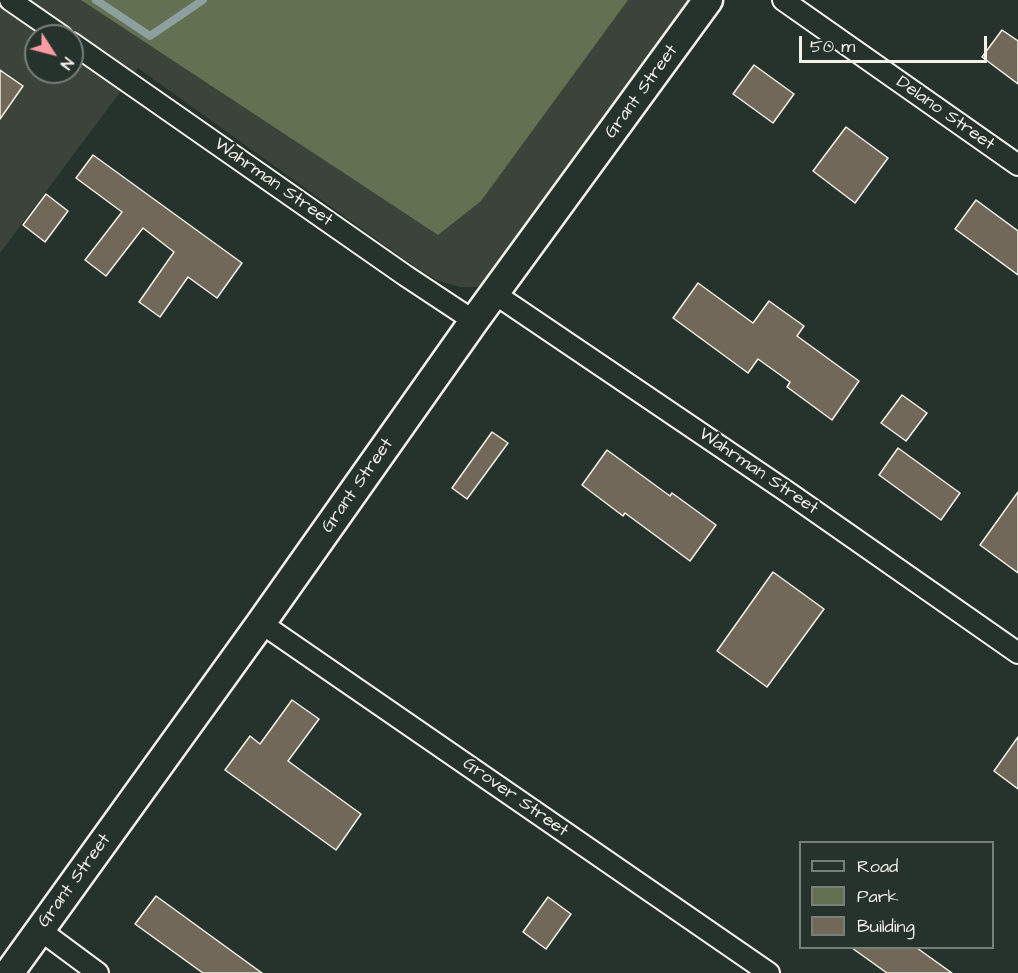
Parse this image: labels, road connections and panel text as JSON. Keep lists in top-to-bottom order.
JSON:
{
  "streets": {
    "street": [
      "Grant Street",
      "Delano Street",
      "Wahrman Street",
      "Grover Street"
    ]
  },
  "crossings": [
    ["Grant Street", "Wahrman Street"],
    ["Grant Street", "Grover Street"]
  ],
  "legend": ["Road", "Park", "Building"],
  "scale_bar": "50 m",
  "north": "bottom right"
}
